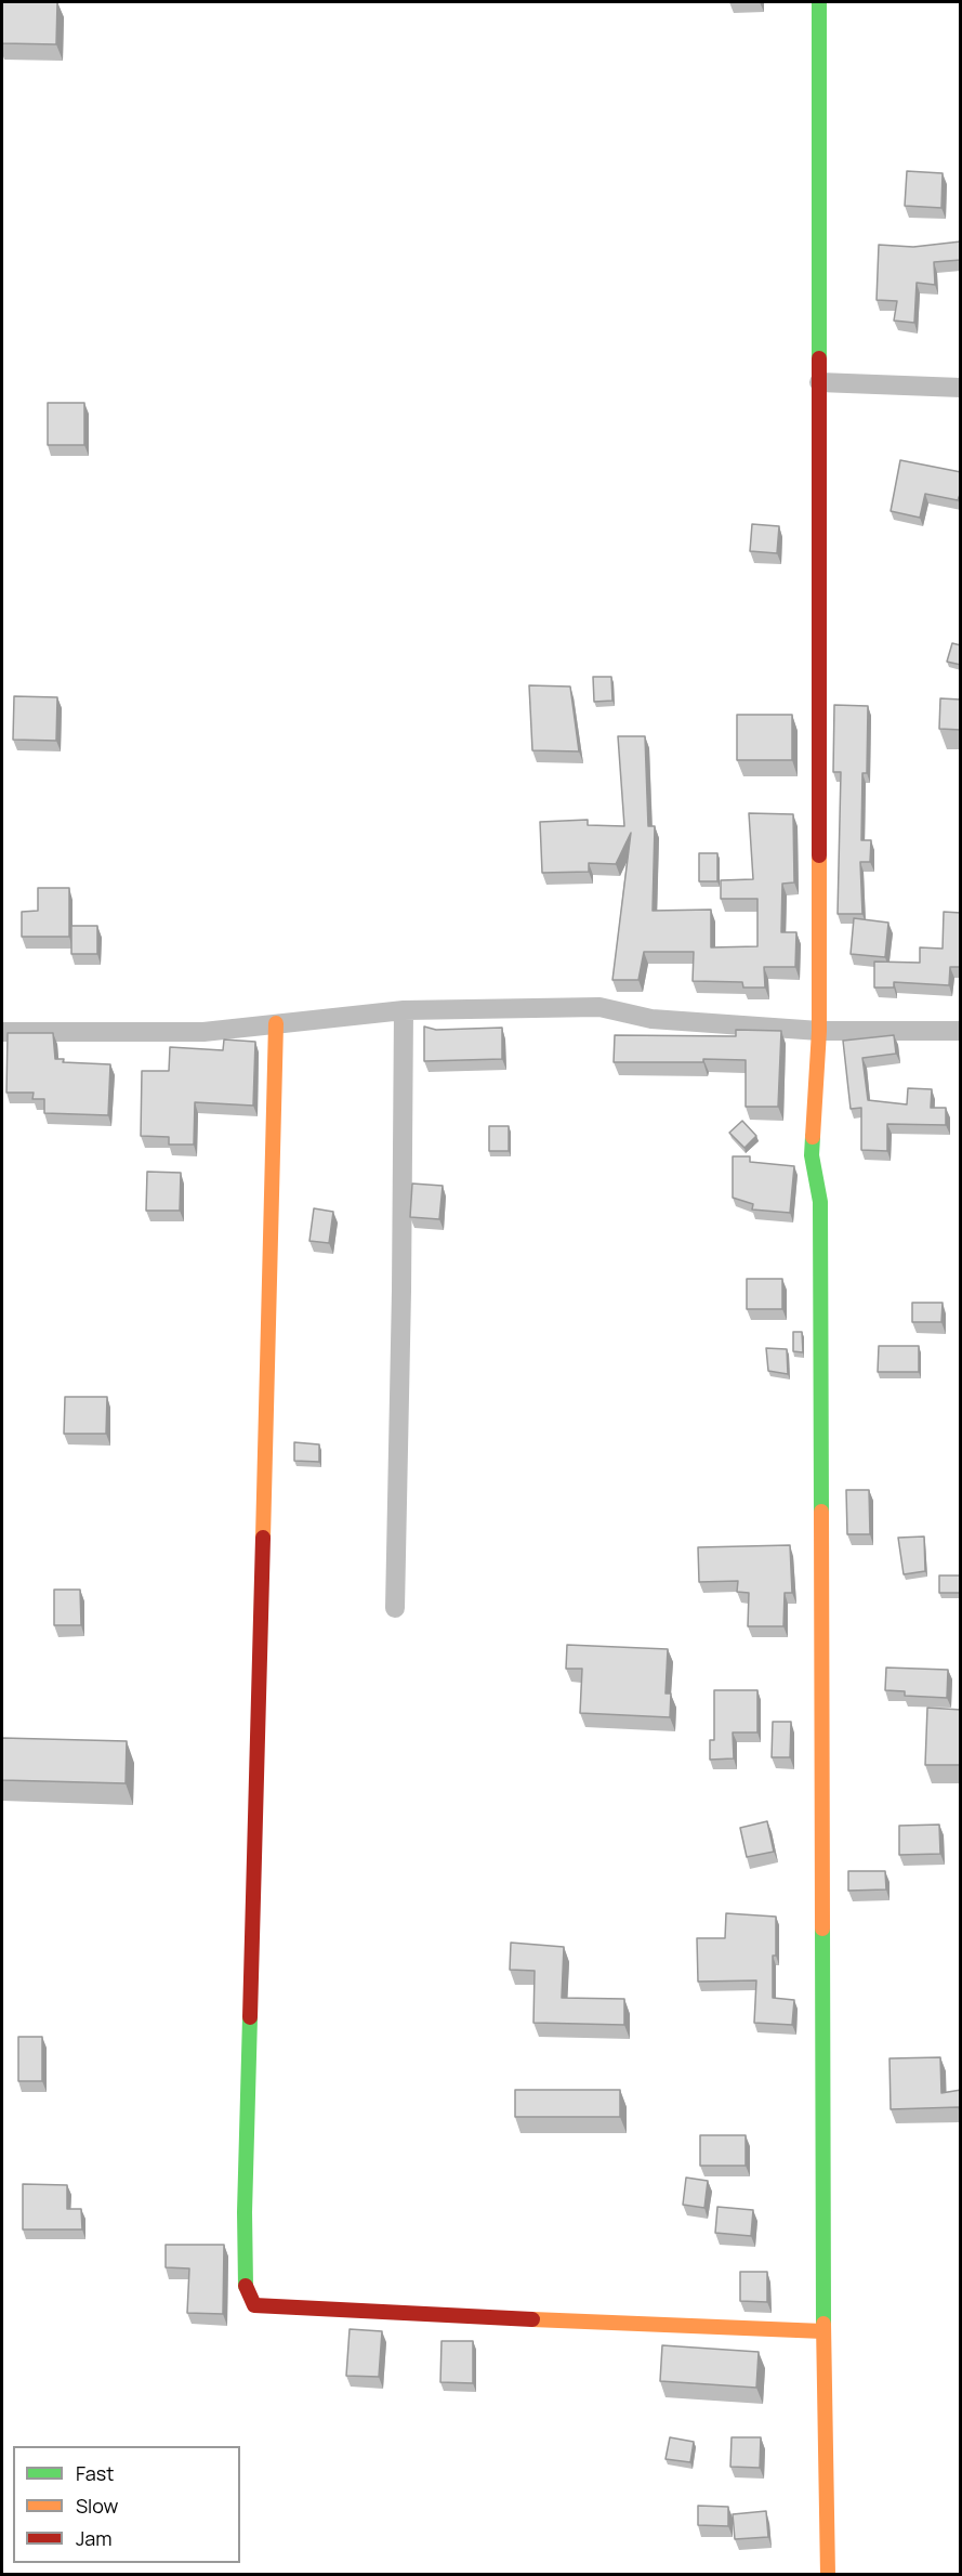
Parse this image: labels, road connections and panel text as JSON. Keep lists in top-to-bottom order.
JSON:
{
  "legend": ["Fast", "Slow", "Jam"]
}
